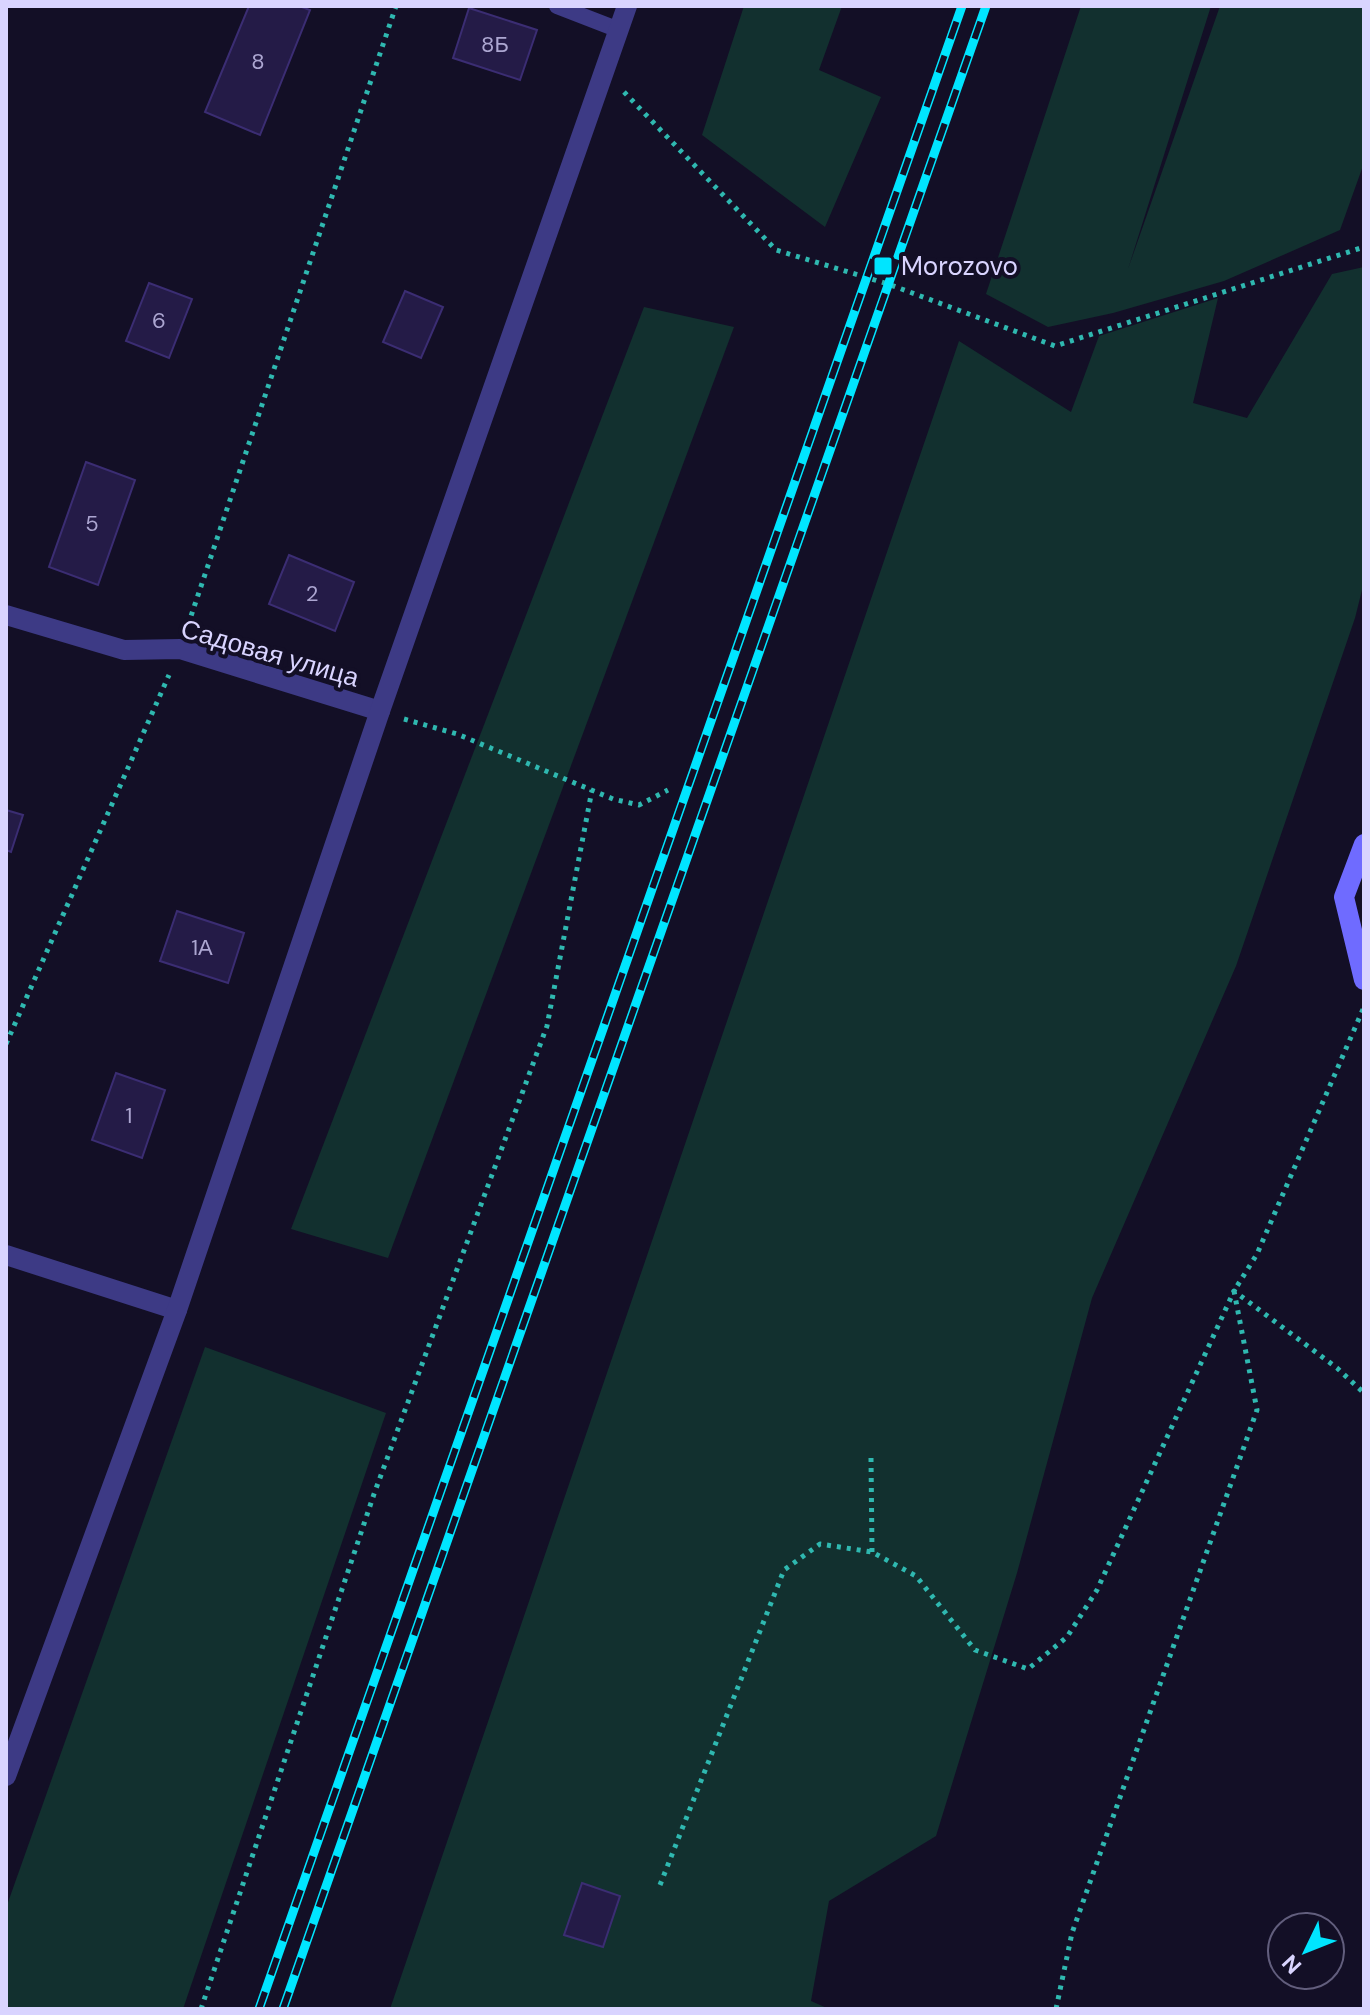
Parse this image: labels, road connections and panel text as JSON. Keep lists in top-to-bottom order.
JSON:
{
  "streets": {
    "street": ["Садовая улица"]
  },
  "places": {
    "transit": ["Morozovo"]
  },
  "house_numbers": [
    "8Б",
    "8",
    "6",
    "5",
    "2",
    "1А",
    "1"
  ],
  "north": "bottom left"
}
